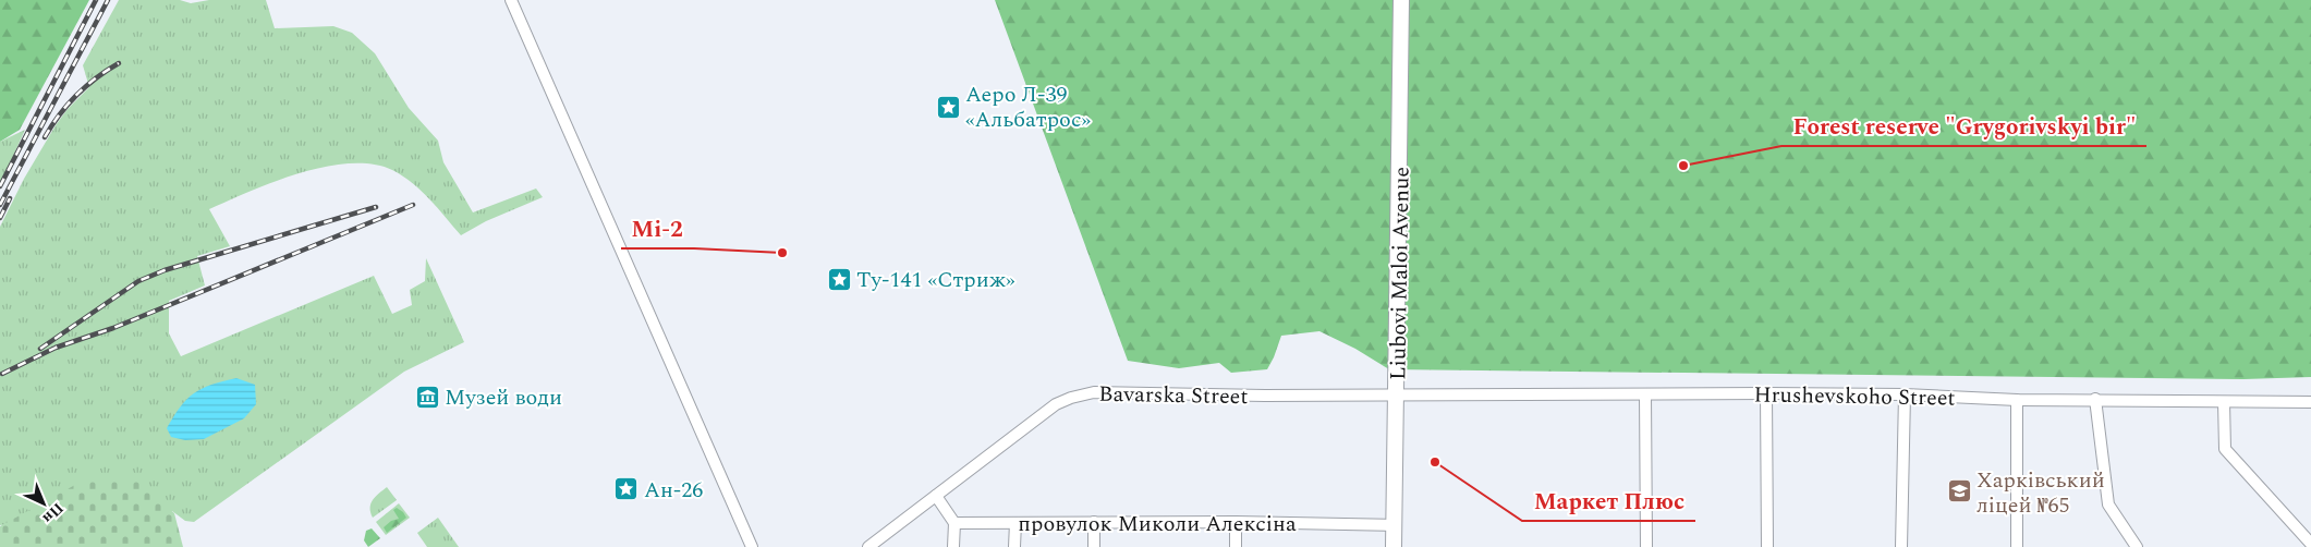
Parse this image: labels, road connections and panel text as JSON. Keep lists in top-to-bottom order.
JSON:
{
  "streets": {
    "main road": ["Liubovi Maloi Avenue"],
    "street": ["Bavarska Street", "Hrushevskoho Street", "провулок Миколи Алексіна"]
  },
  "crossings": [
    ["Liubovi Maloi Avenue", "Bavarska Street"],
    ["Liubovi Maloi Avenue", "Hrushevskoho Street"],
    ["Liubovi Maloi Avenue", "провулок Миколи Алексіна"],
    ["Bavarska Street", "Hrushevskoho Street"]
  ],
  "places": {
    "place": ["Аеро Л-39 «Альбатрос»", "Ту-141 «Стриж»", "Ан-26"],
    "other": ["Forest reserve \"Grygorivskyi bir\"", "Мі-2", "Маркет Плюс"],
    "museum": ["Музей води"],
    "school or university": ["Харківський ліцей №65"]
  },
  "north": "bottom right"
}
